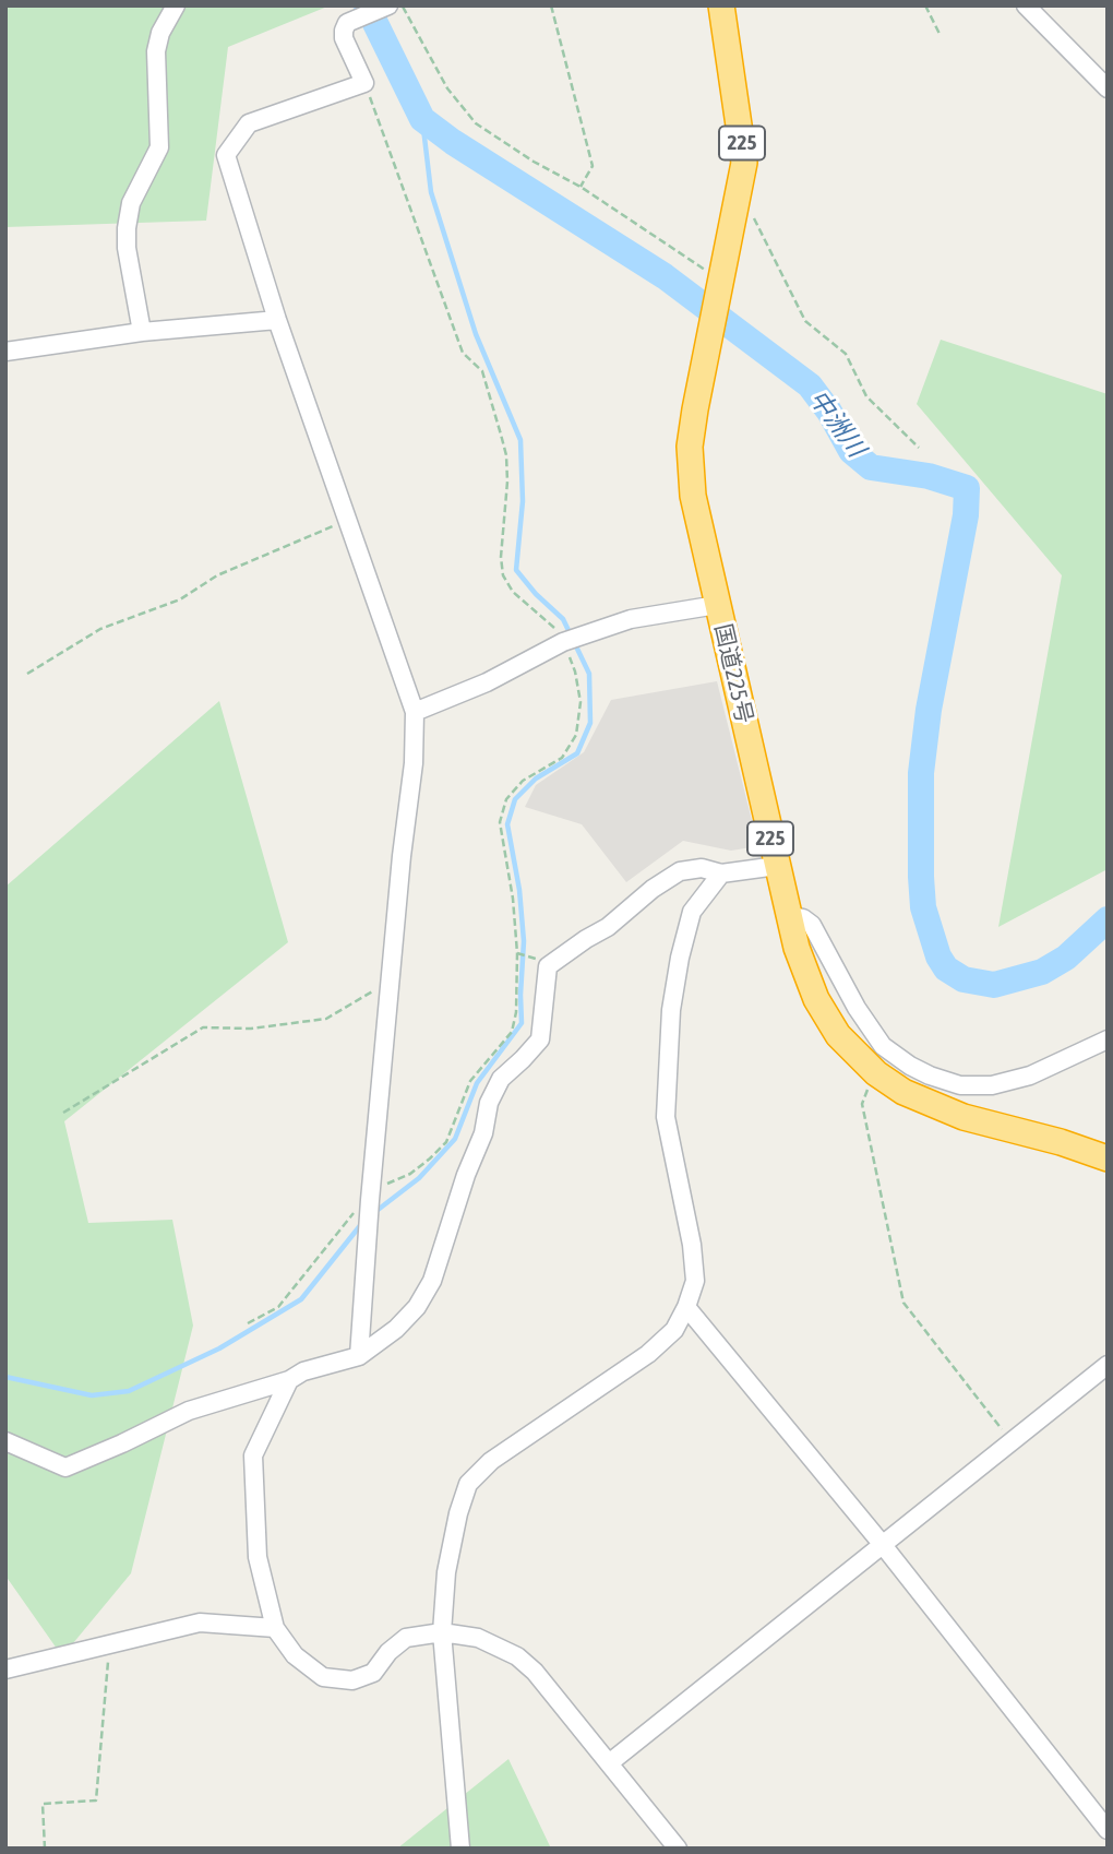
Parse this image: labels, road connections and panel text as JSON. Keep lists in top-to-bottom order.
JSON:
{
  "streets": {
    "highway": ["225", "国道225号"]
  },
  "water": ["中洲川"]
}
